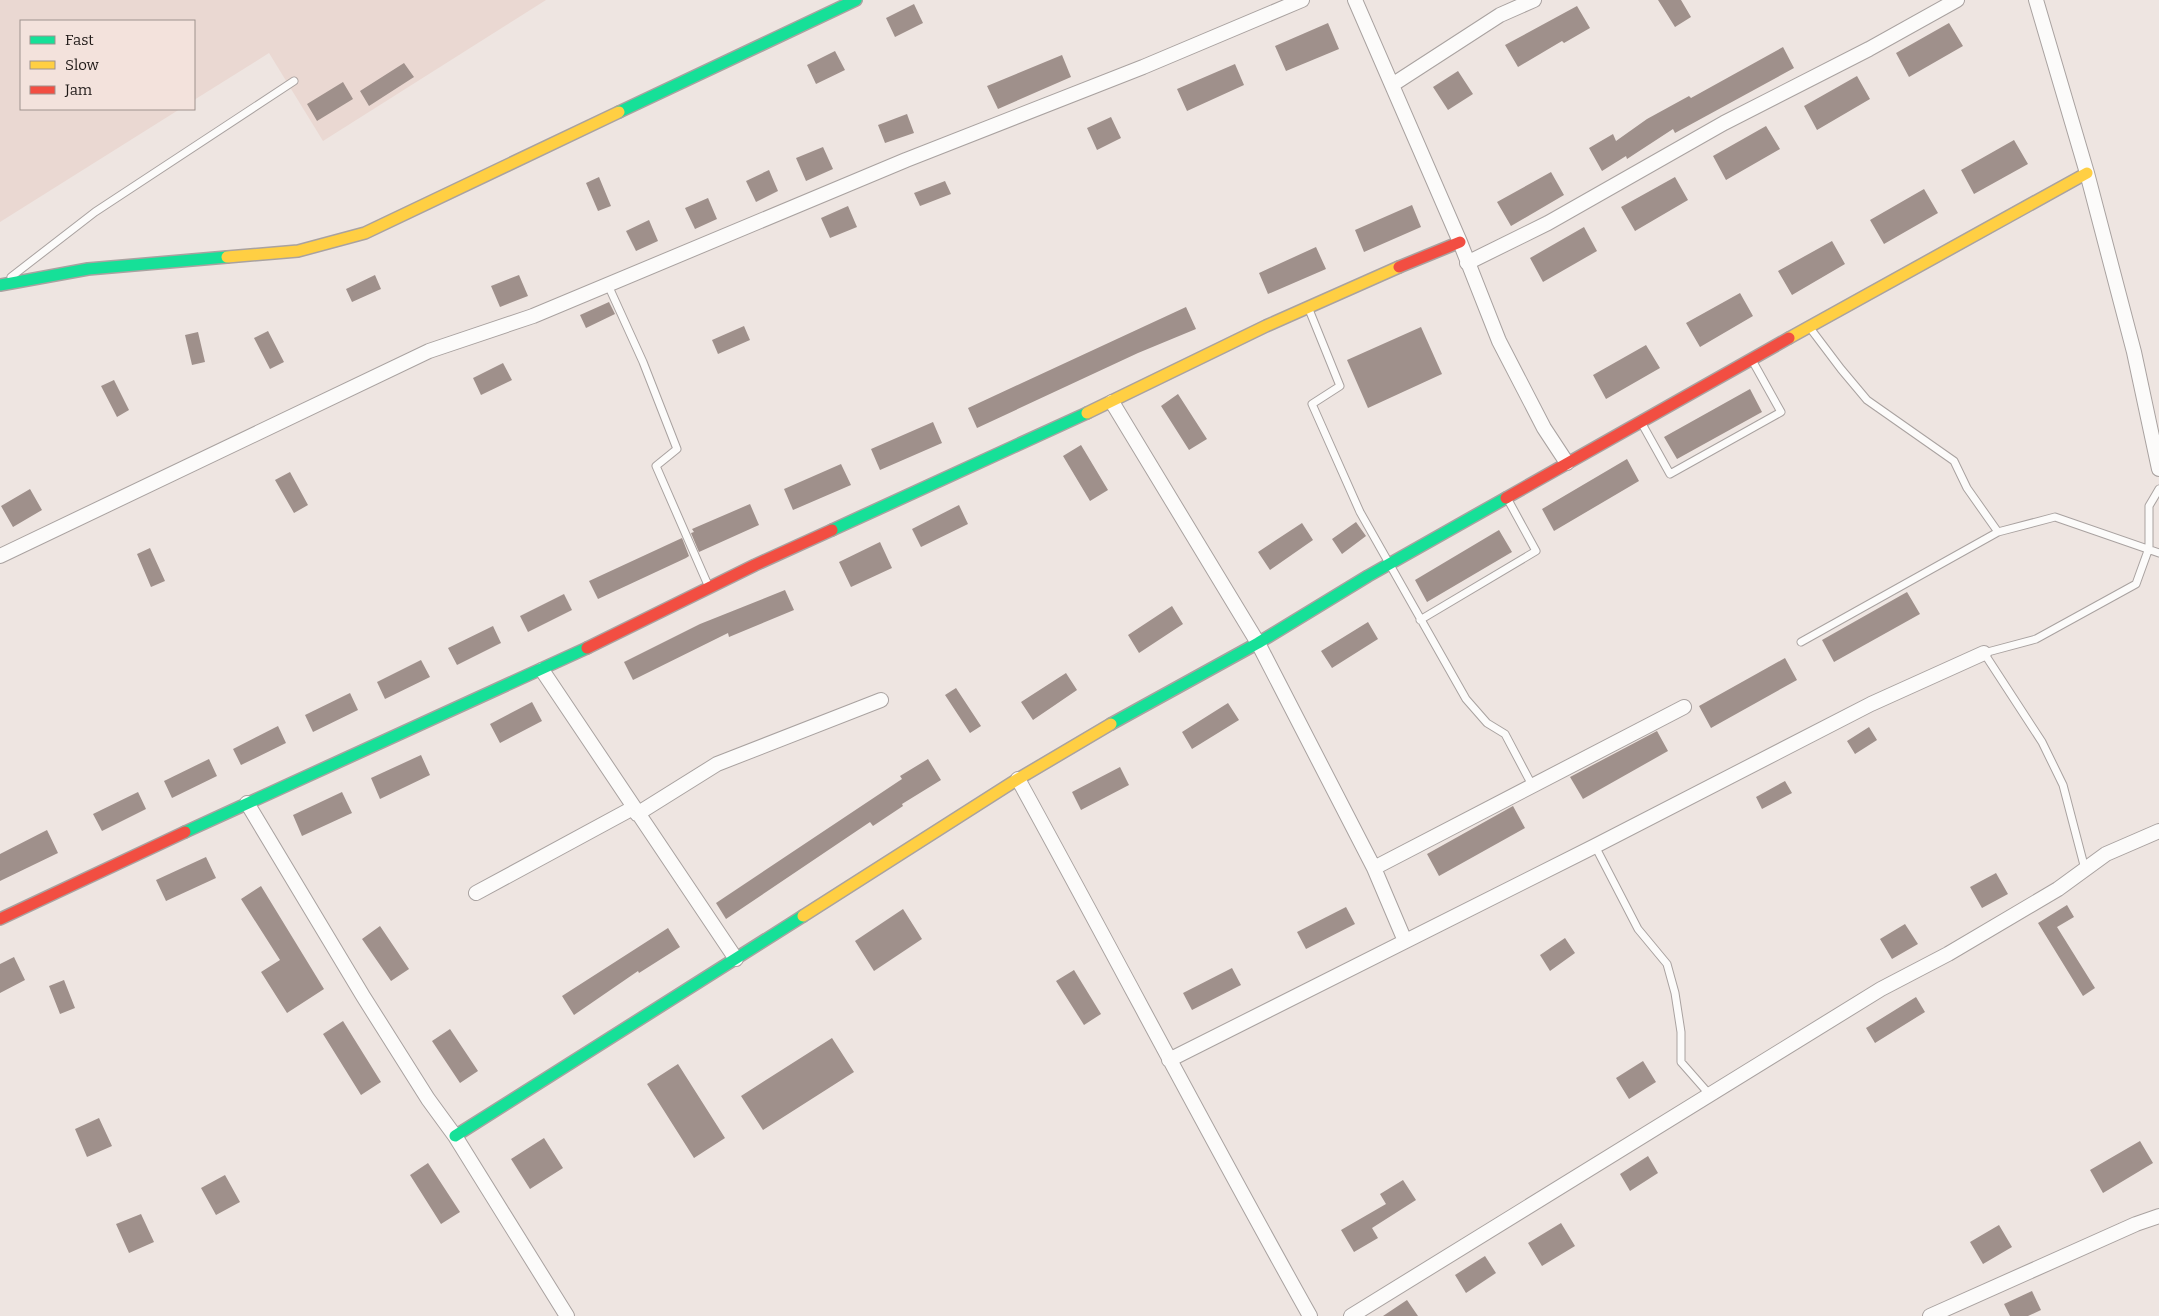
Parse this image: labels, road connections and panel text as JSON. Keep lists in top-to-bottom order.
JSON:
{
  "legend": ["Fast", "Slow", "Jam"]
}
